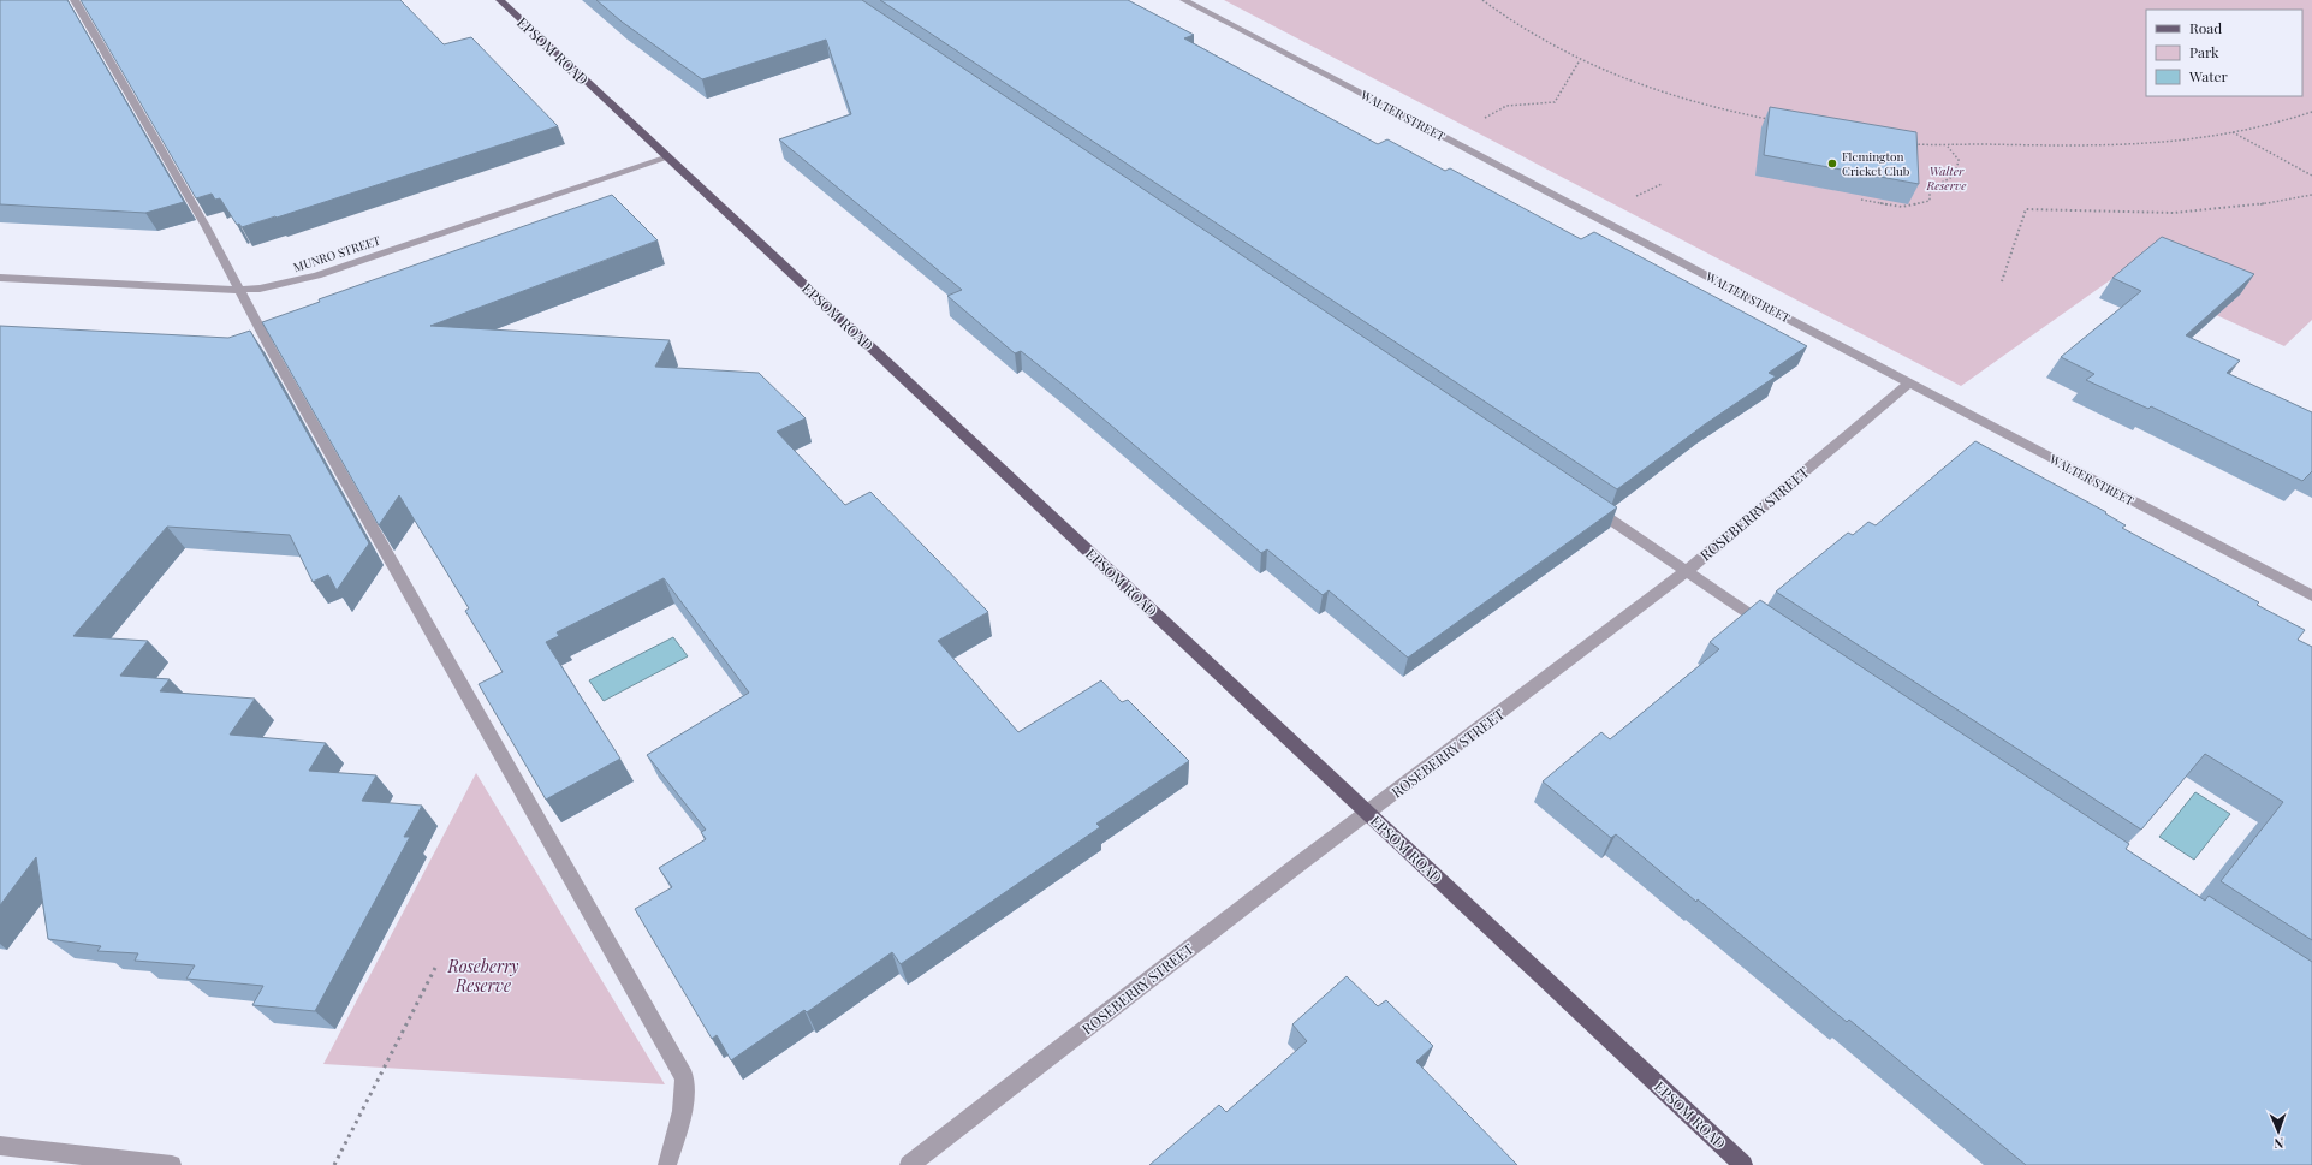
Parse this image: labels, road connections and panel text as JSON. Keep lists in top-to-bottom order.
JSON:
{
  "streets": {
    "main road": ["EPSOM ROAD"],
    "street": ["WALTER STREET", "MUNRO STREET", "ROSEBERRY STREET"]
  },
  "crossings": [
    ["EPSOM ROAD", "MUNRO STREET"],
    ["EPSOM ROAD", "ROSEBERRY STREET"],
    ["WALTER STREET", "ROSEBERRY STREET"]
  ],
  "parks": ["Walter Reserve", "Roseberry Reserve"],
  "places": ["Flemington Cricket Club"],
  "legend": ["Road", "Park", "Water"],
  "north": "bottom"
}
